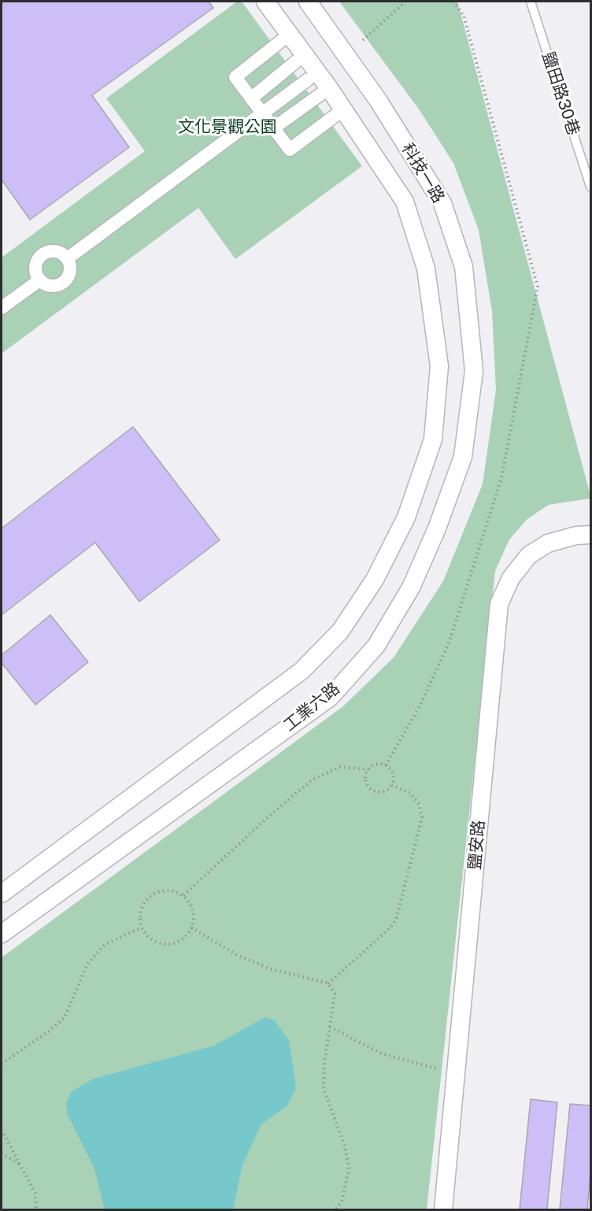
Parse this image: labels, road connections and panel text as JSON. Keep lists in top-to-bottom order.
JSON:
{
  "streets": {
    "street": ["科技一路", "工業六路", "鹽安路"],
    "lane": ["鹽田路30巷"]
  },
  "crossings": [
    ["科技一路", "工業六路"]
  ],
  "parks": ["文化景觀公園"]
}
